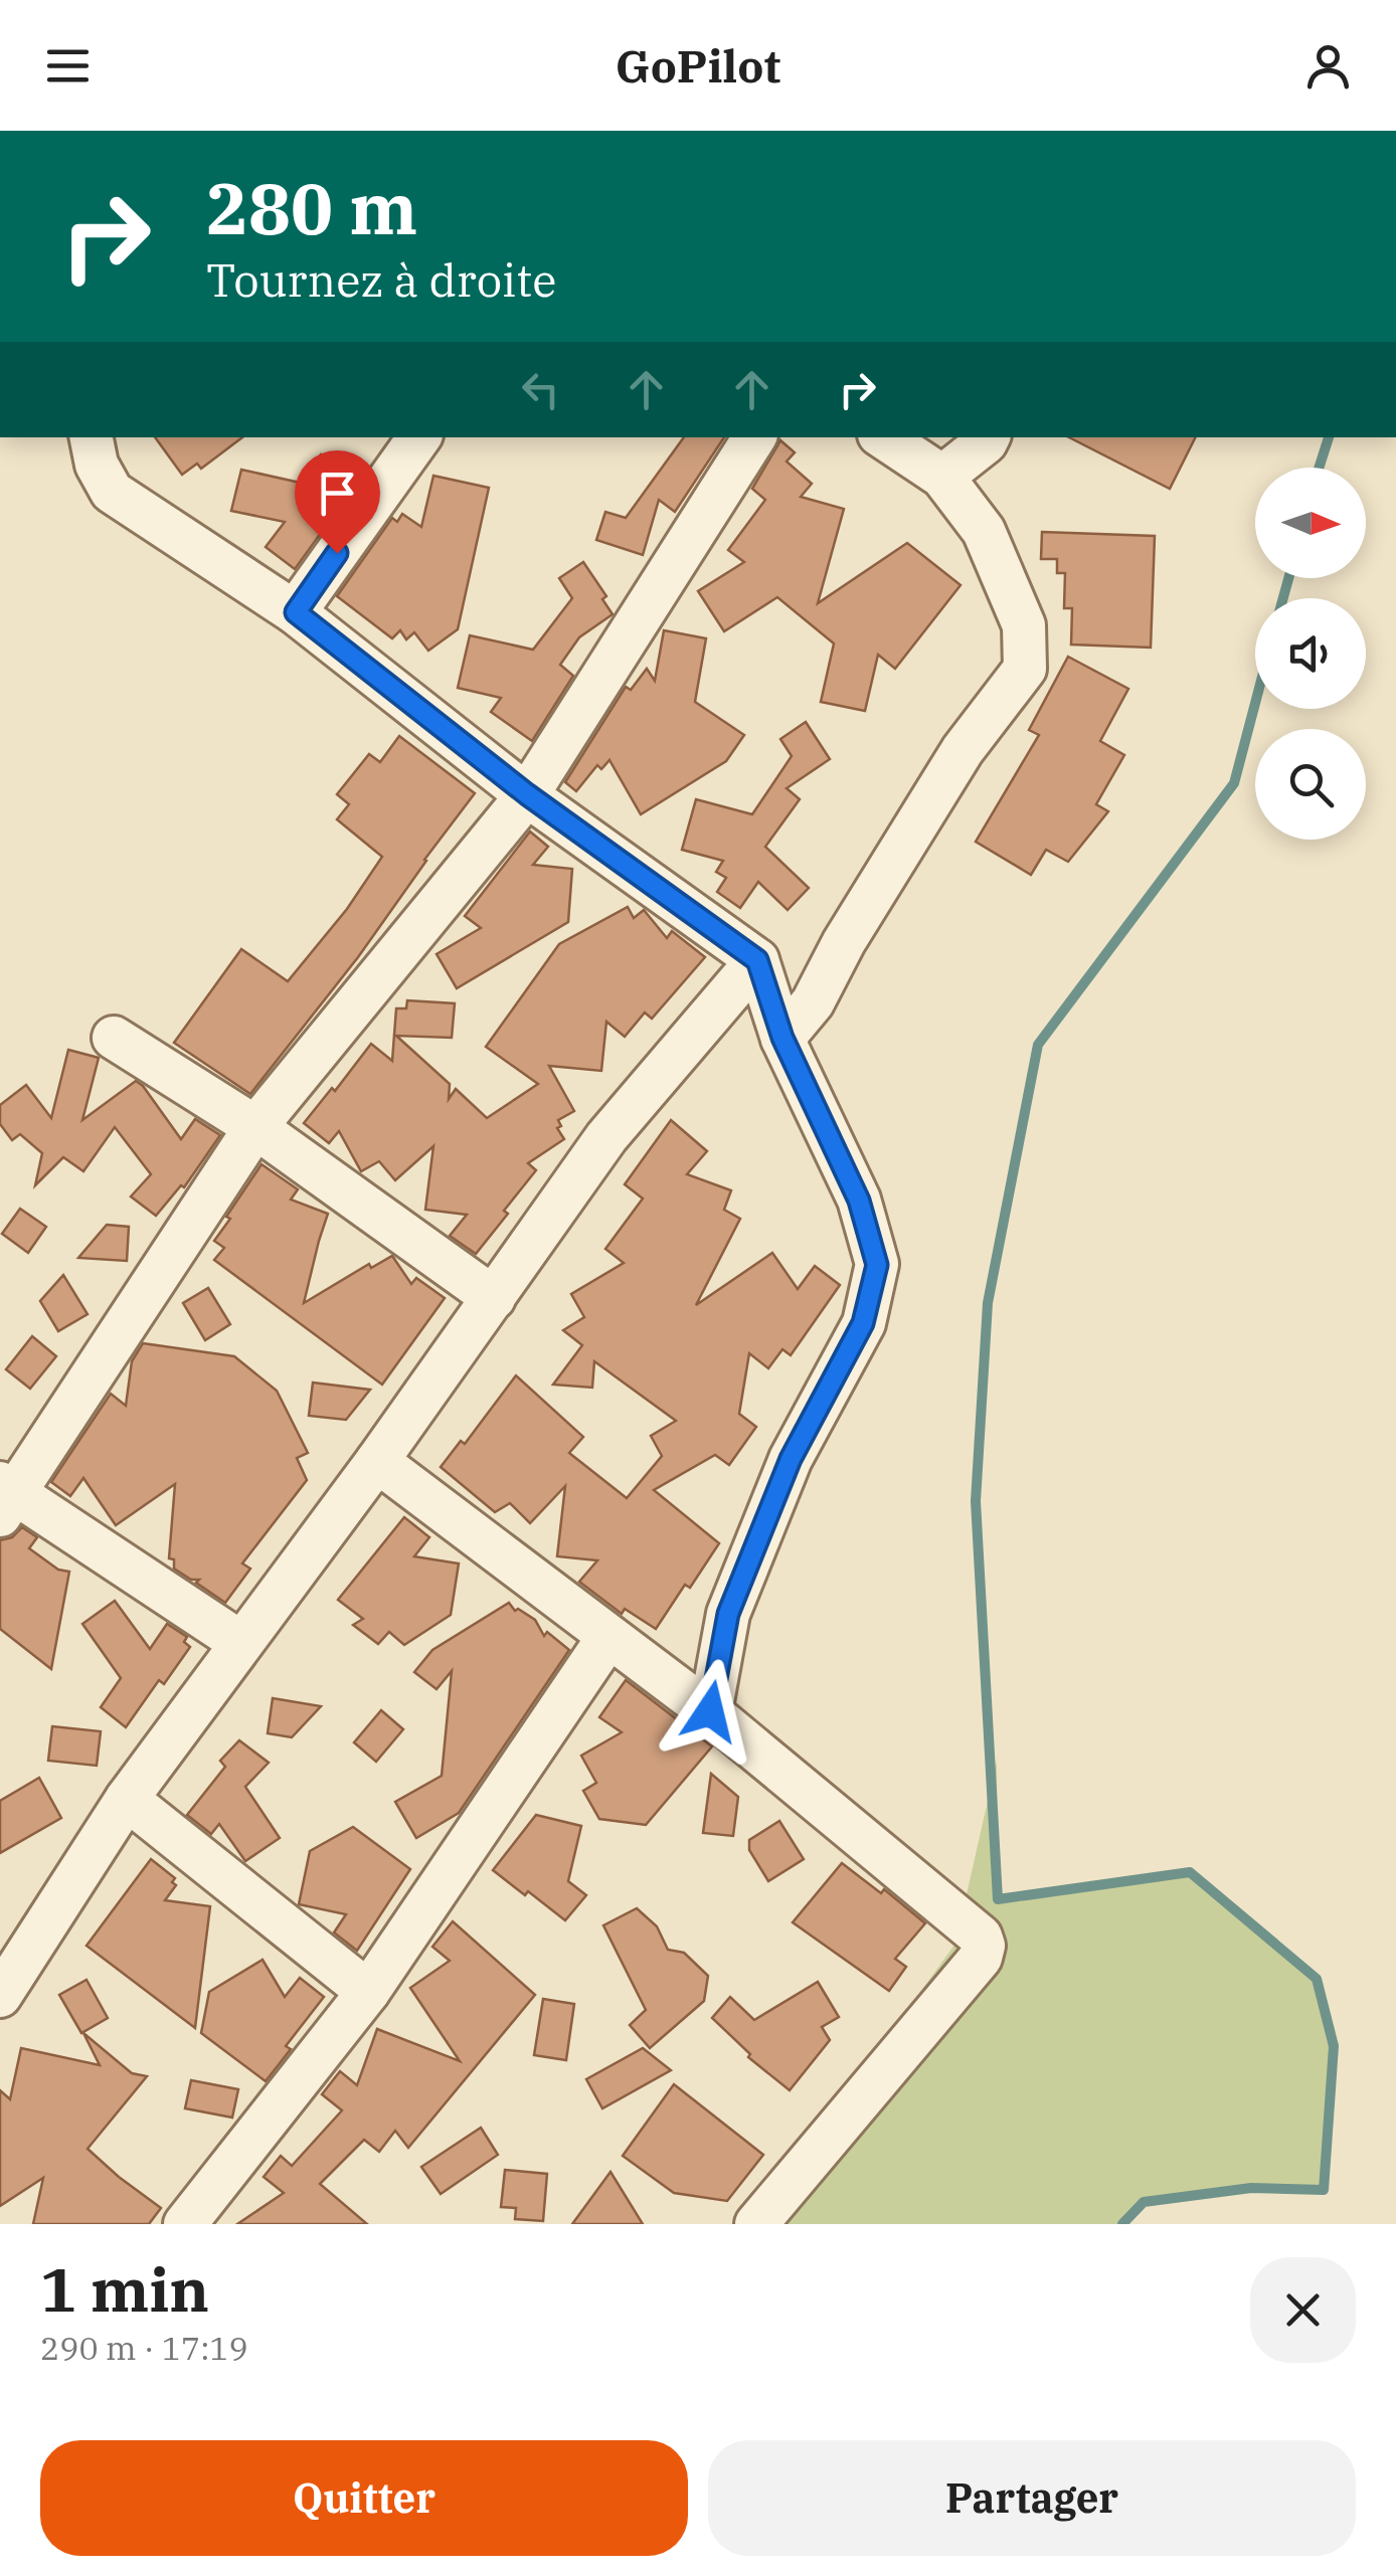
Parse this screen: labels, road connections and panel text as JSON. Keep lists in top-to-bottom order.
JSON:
{
  "north": "right",
  "page": {
    "header": "GoPilot",
    "turn": ["280 m", "Tournez à droite"],
    "heading": ["1 min", "290 m · 17:19"],
    "buttons": ["Quitter", "Partager"]
  }
}
